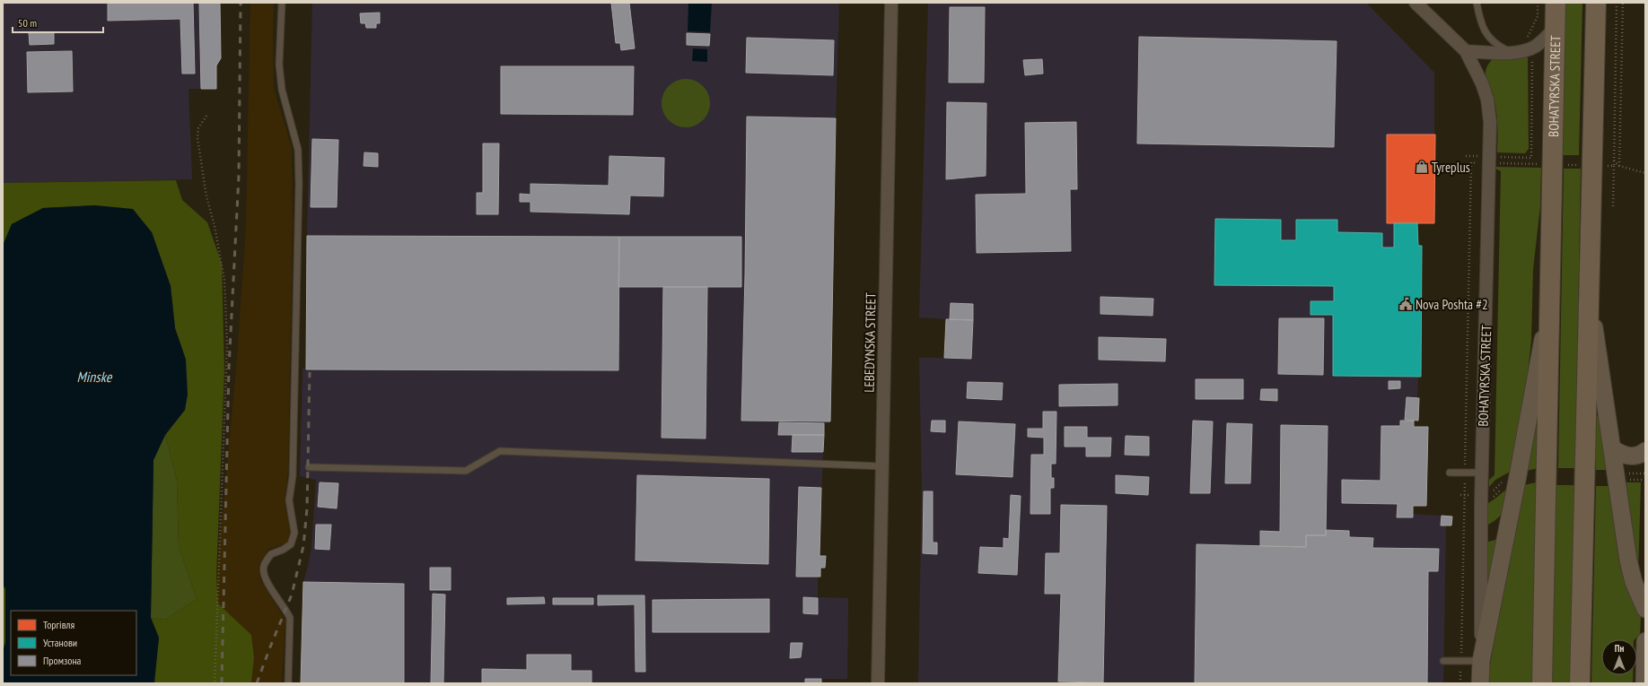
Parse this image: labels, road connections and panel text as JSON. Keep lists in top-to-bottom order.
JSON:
{
  "streets": {
    "main road": ["BOHATYRSKA STREET"],
    "street": ["LEBEDYNSKA STREET"]
  },
  "water": ["Minske"],
  "places": {
    "shop": ["Tyreplus"],
    "public building": ["Nova Poshta #2"]
  },
  "legend": ["Торгівля", "Установи", "Промзона"],
  "scale_bar": "50 m",
  "north": "top"
}
